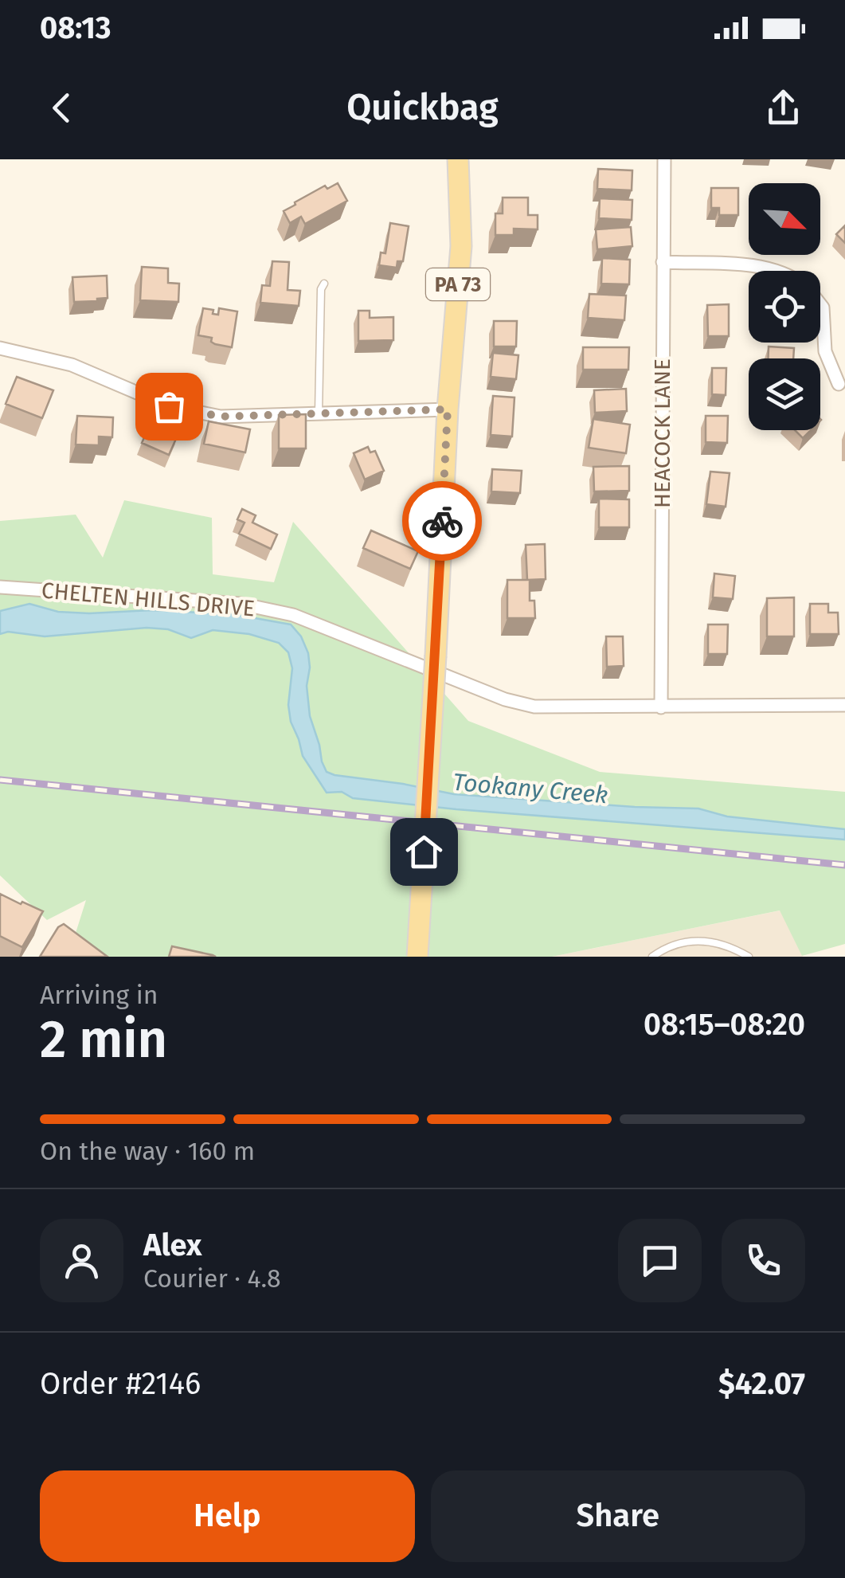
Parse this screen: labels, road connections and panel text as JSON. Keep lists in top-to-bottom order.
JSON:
{
  "streets": {
    "main road": ["PA 73"],
    "street": ["HEACOCK LANE", "CHELTEN HILLS DRIVE"]
  },
  "crossings": [
    ["HEACOCK LANE", "CHELTEN HILLS DRIVE"]
  ],
  "water": ["Tookany Creek"],
  "north": "bottom right",
  "page": {
    "status": "08:13",
    "header": "Quickbag",
    "heading": ["2 min", "Arriving in", "08:15–08:20"],
    "panel": [
      "Alex",
      "Courier · 4.8",
      "Order #2146",
      "$42.07"
    ],
    "bar": "On the way · 160 m",
    "buttons": ["Help", "Share"]
  }
}
